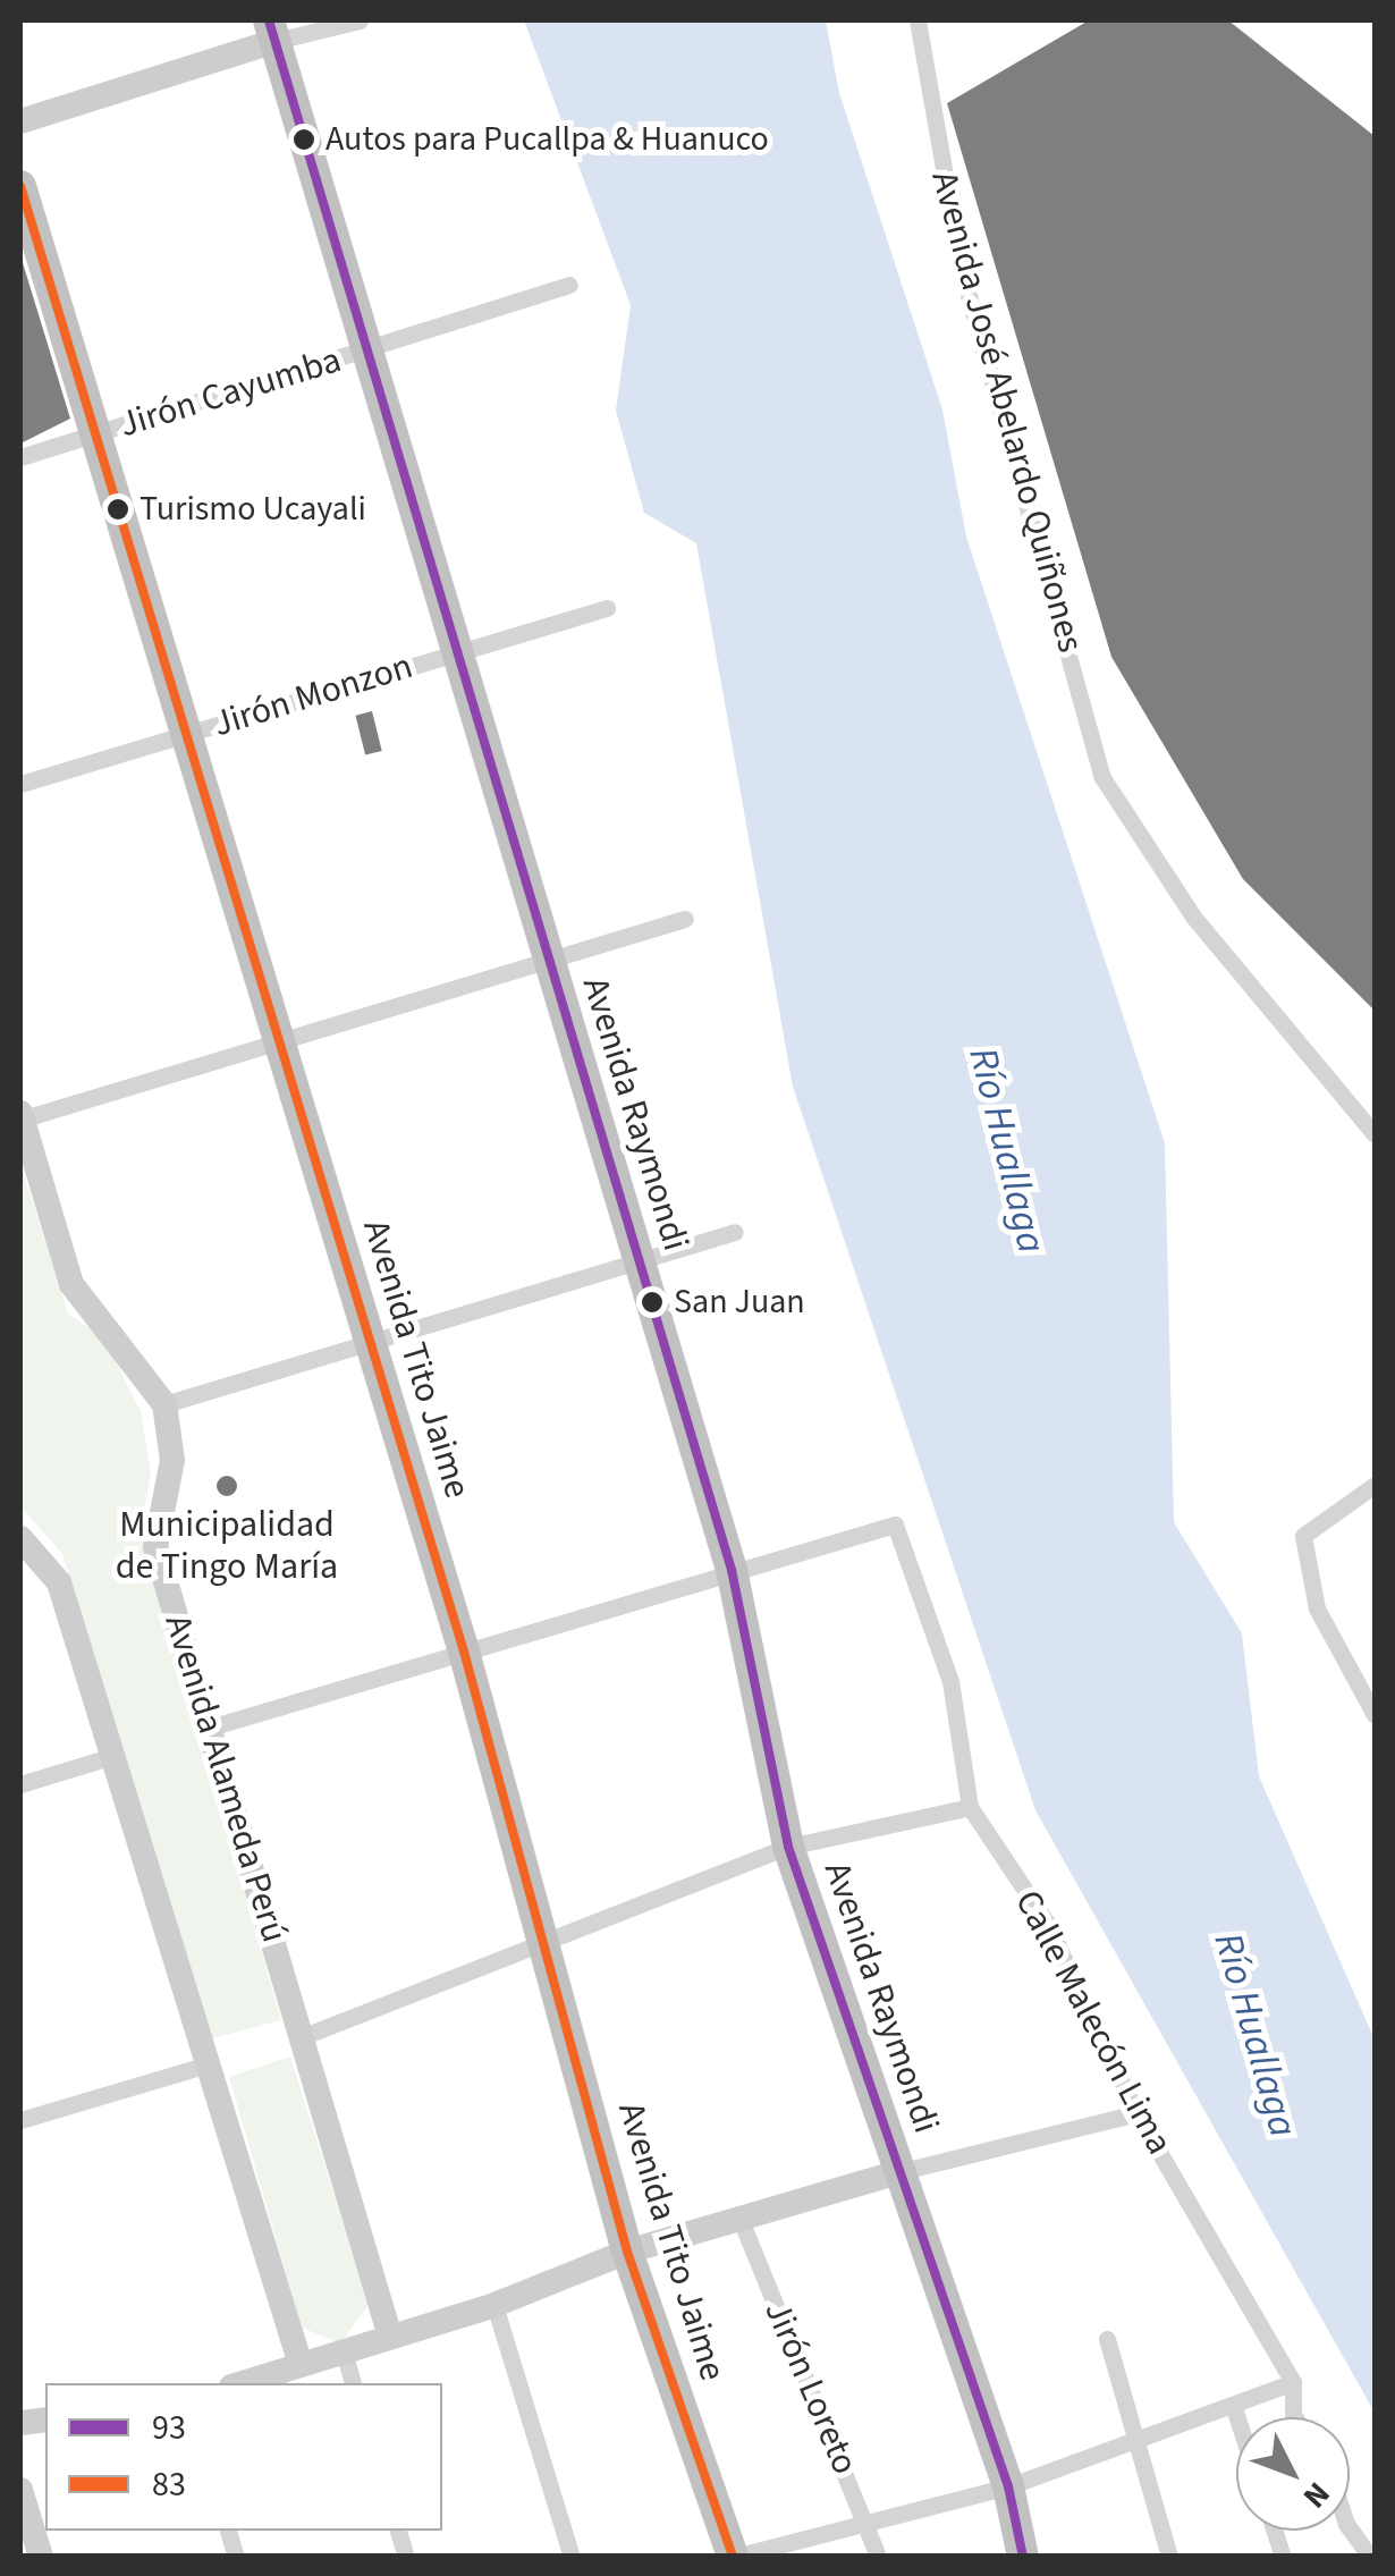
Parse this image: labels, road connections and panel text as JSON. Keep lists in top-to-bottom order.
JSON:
{
  "streets": {
    "highway": ["Avenida Raymondi", "Avenida Tito Jaime"],
    "street": [
      "Jirón Cayumba",
      "Avenida José Abelardo Quiñones",
      "Jirón Monzon",
      "Avenida Alameda Perú",
      "Calle Malecón Lima",
      "Jirón Loreto"
    ]
  },
  "crossings": [
    ["Jirón Cayumba", "Avenida Raymondi"],
    ["Jirón Cayumba", "Avenida Tito Jaime"],
    ["Jirón Monzon", "Avenida Raymondi"],
    ["Jirón Monzon", "Avenida Tito Jaime"],
    ["Avenida Raymondi", "Calle Malecón Lima"]
  ],
  "water": ["Río Huallaga"],
  "places": [
    "Autos para Pucallpa & Huanuco",
    "Turismo Ucayali",
    "San Juan",
    "Municipalidad de Tingo María"
  ],
  "lines": ["transit line 93", "transit line 83"],
  "legend": ["93", "83"],
  "north": "bottom right"
}
